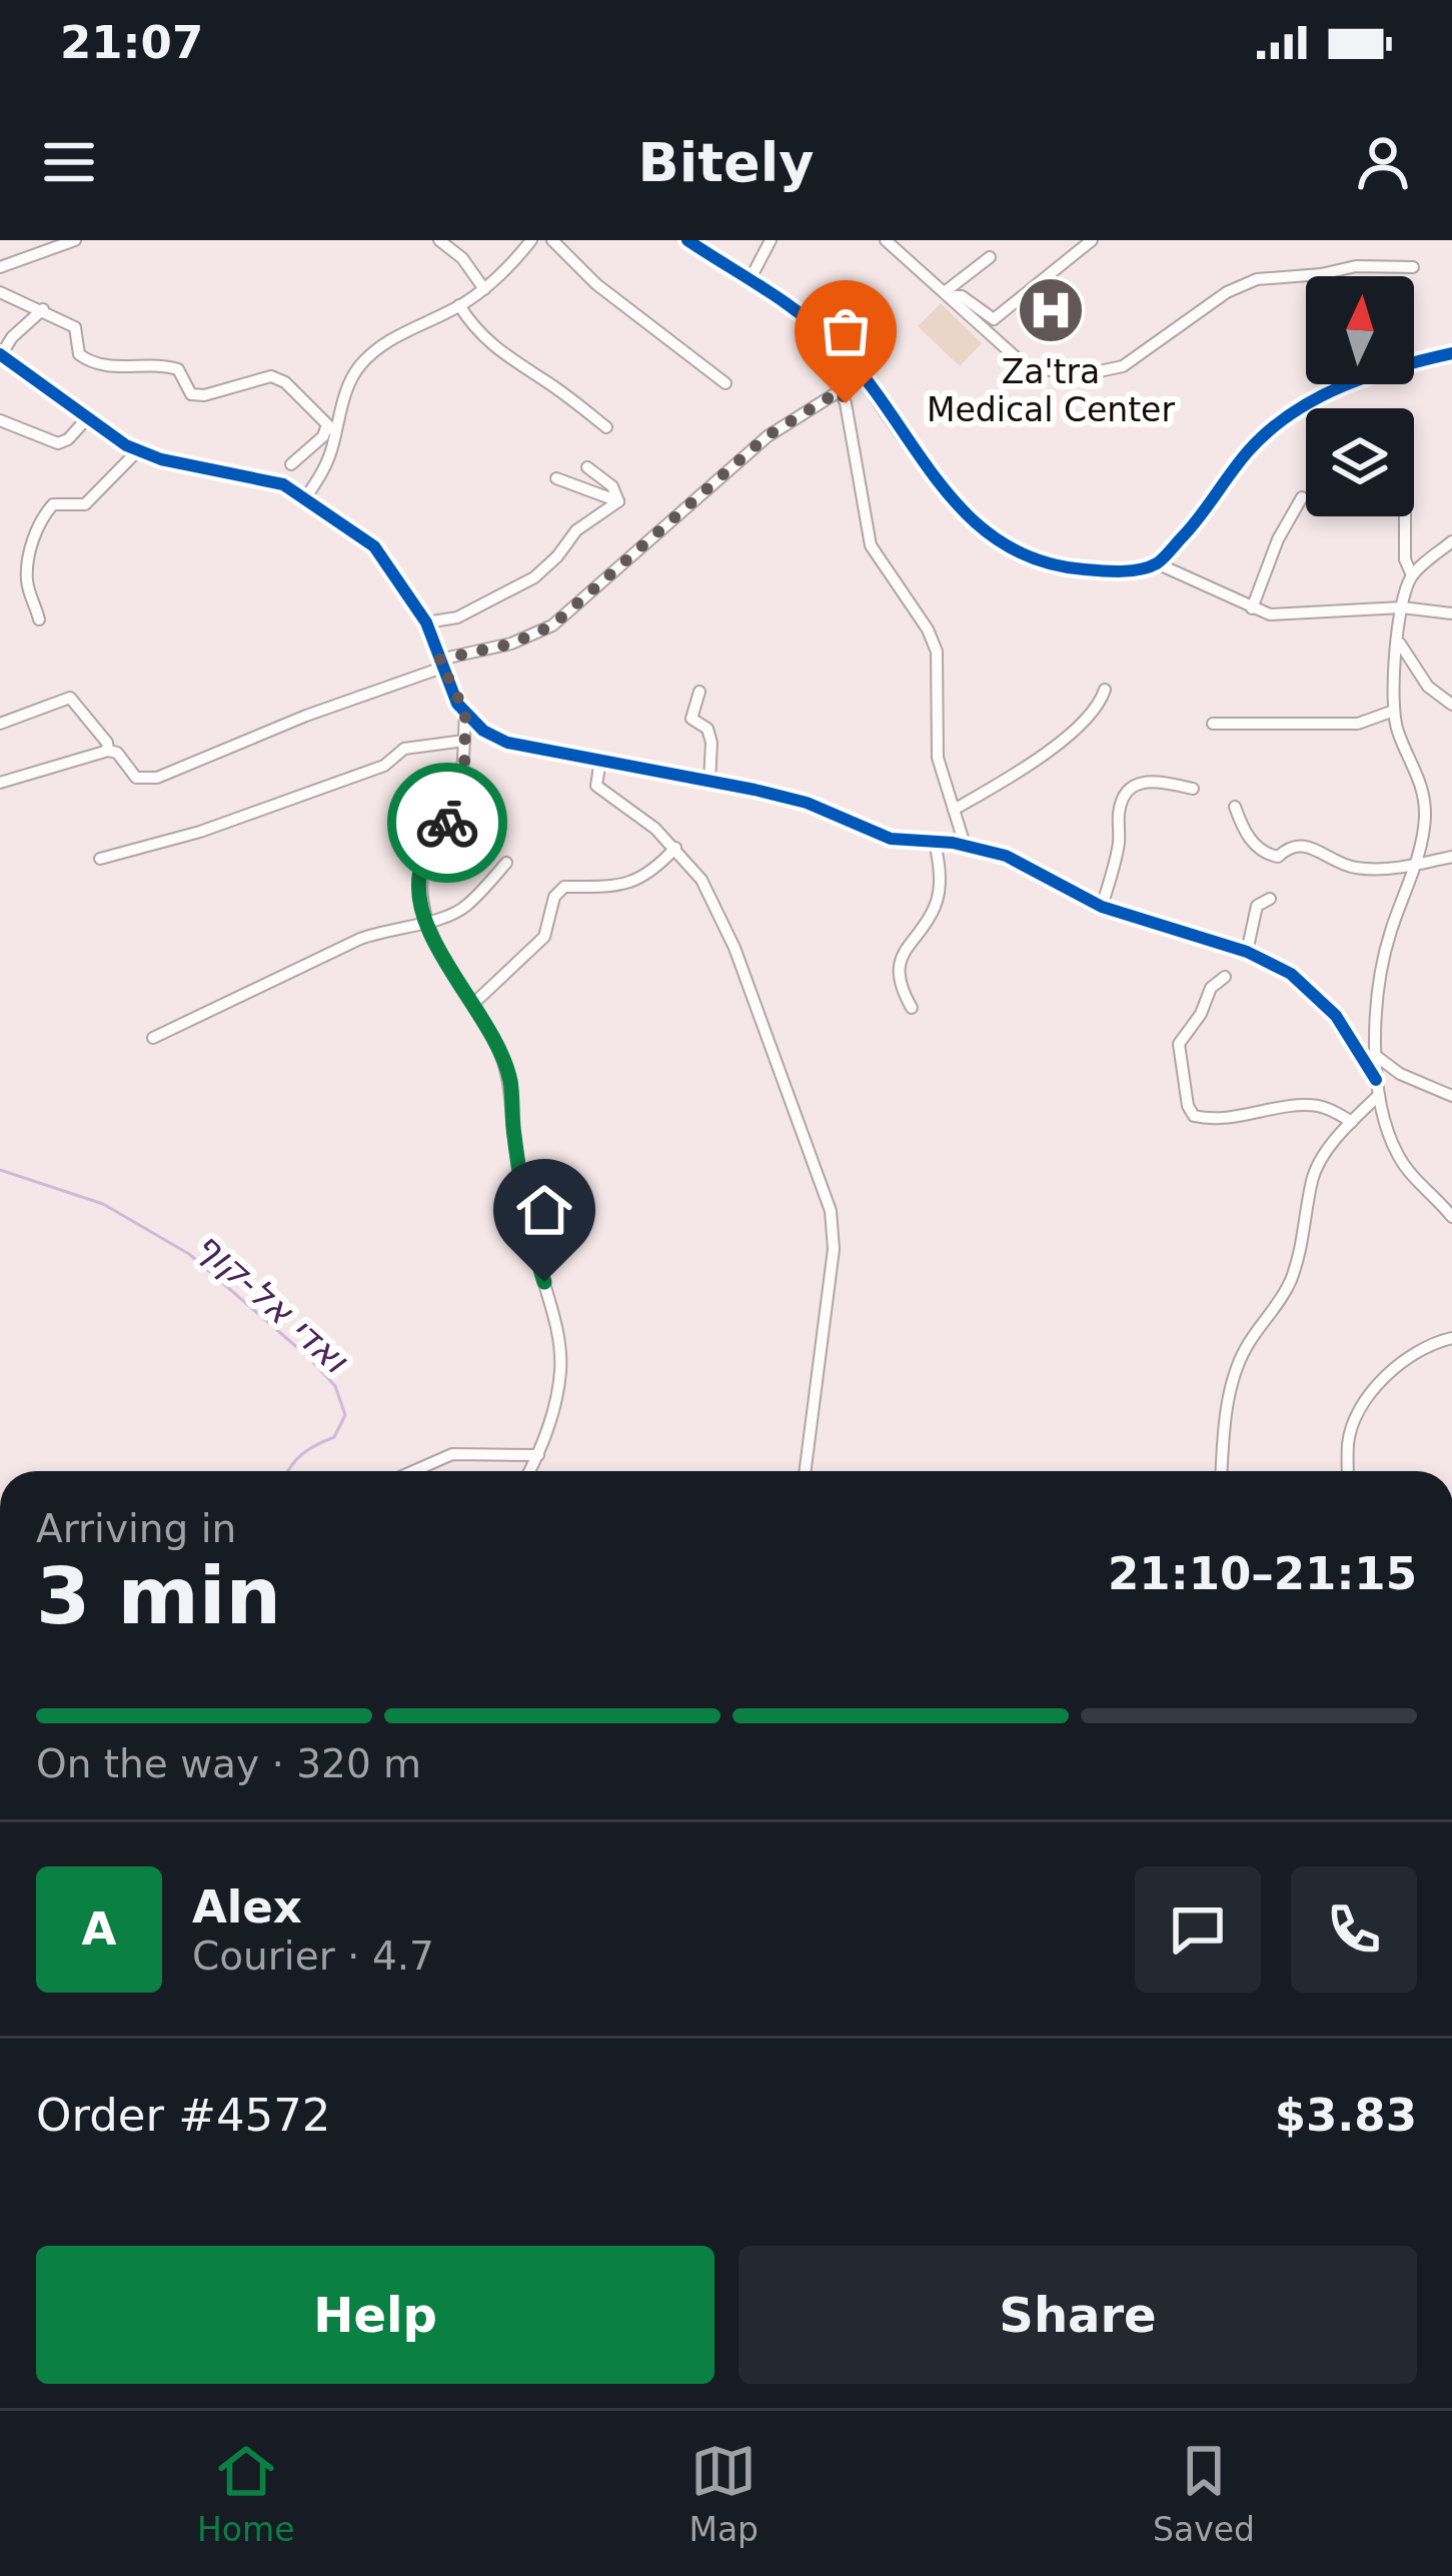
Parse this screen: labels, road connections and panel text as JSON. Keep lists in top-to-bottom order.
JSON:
{
  "water": ["ואדי אל-קוף"],
  "places": {
    "hospital": ["Za'tra Medical Center"]
  },
  "north": "top",
  "page": {
    "status": "21:07",
    "header": "Bitely",
    "heading": ["3 min", "Arriving in", "21:10–21:15"],
    "panel": [
      "Alex",
      "Courier · 4.7",
      "Order #4572",
      "$3.83"
    ],
    "bar": "On the way · 320 m",
    "round": "A",
    "buttons": ["Help", "Share"],
    "tabs": ["Home", "Map", "Saved"]
  }
}
